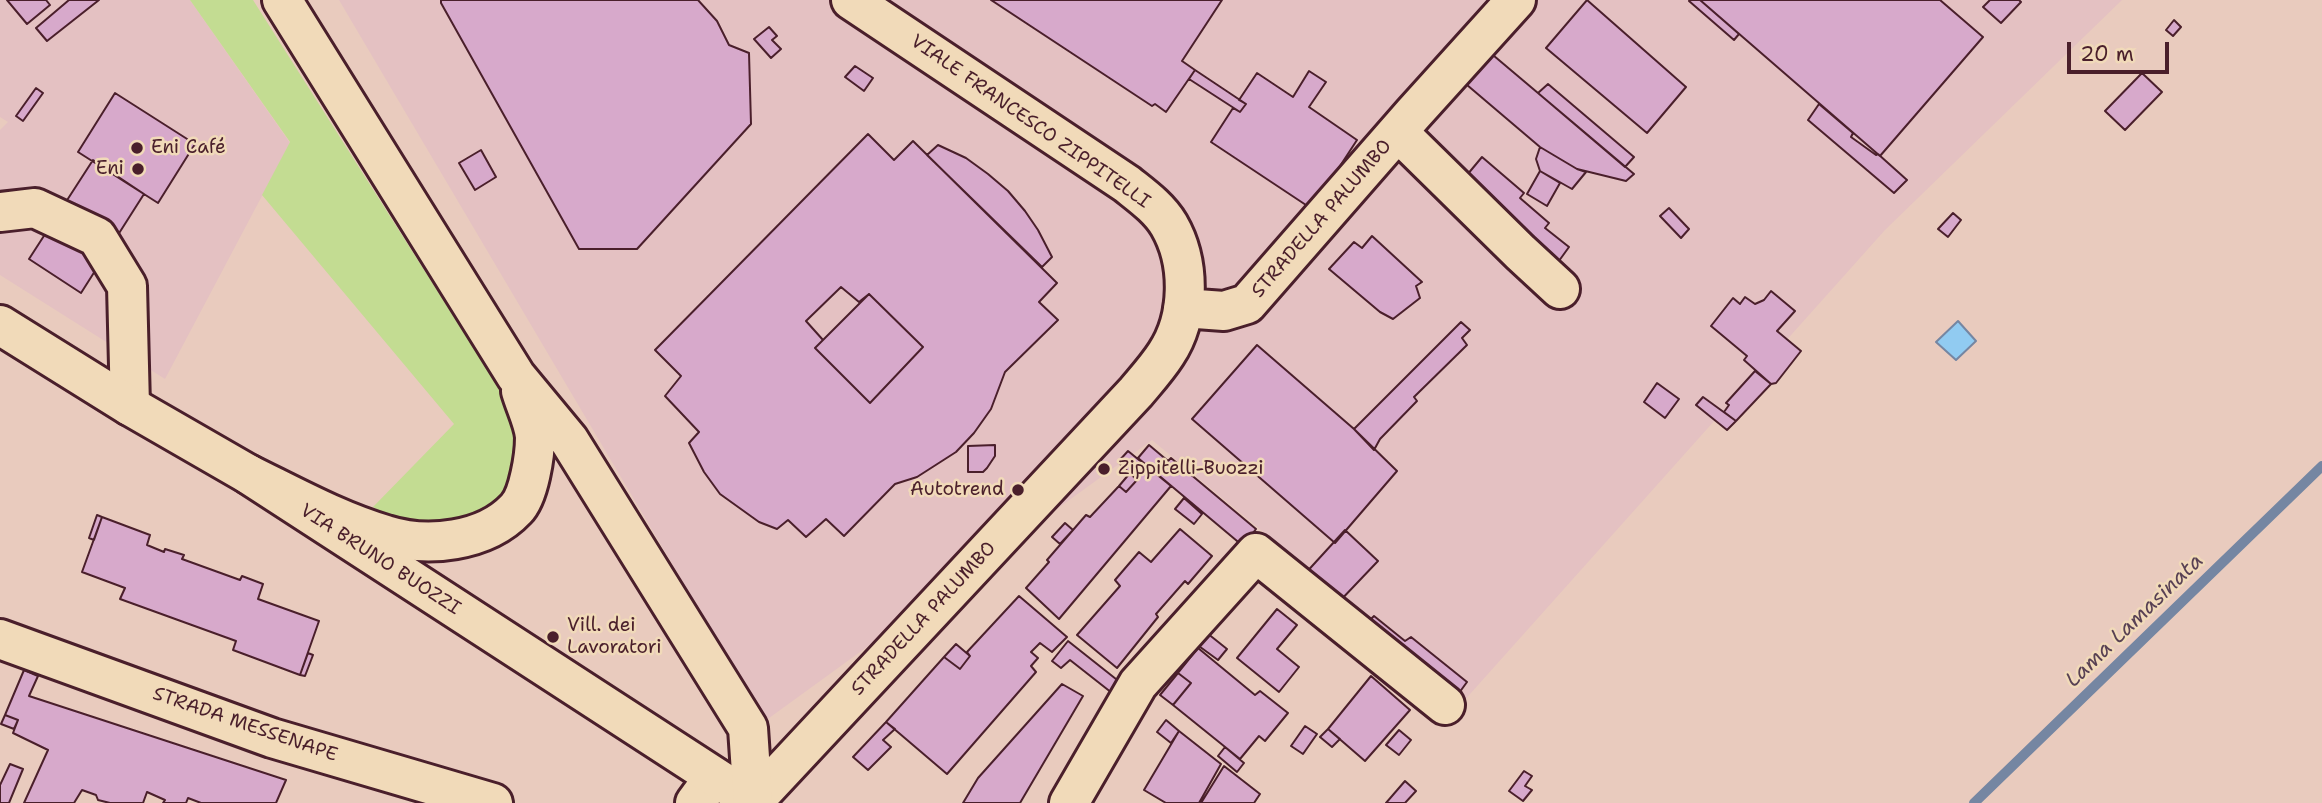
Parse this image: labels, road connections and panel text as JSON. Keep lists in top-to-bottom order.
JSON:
{
  "streets": {
    "main road": [
      "VIALE FRANCESCO ZIPPITELLI",
      "STRADELLA PALUMBO",
      "VIA BRUNO BUOZZI",
      "STRADA MESSENAPE"
    ]
  },
  "crossings": [
    ["VIALE FRANCESCO ZIPPITELLI", "STRADELLA PALUMBO"],
    ["STRADELLA PALUMBO", "VIA BRUNO BUOZZI"]
  ],
  "water": ["Lama Lamasinata"],
  "places": [
    "Eni Café",
    "Eni",
    "Zippitelli-Buozzi",
    "Autotrend",
    "Vill. dei Lavoratori"
  ],
  "scale_bar": "20 m"
}
